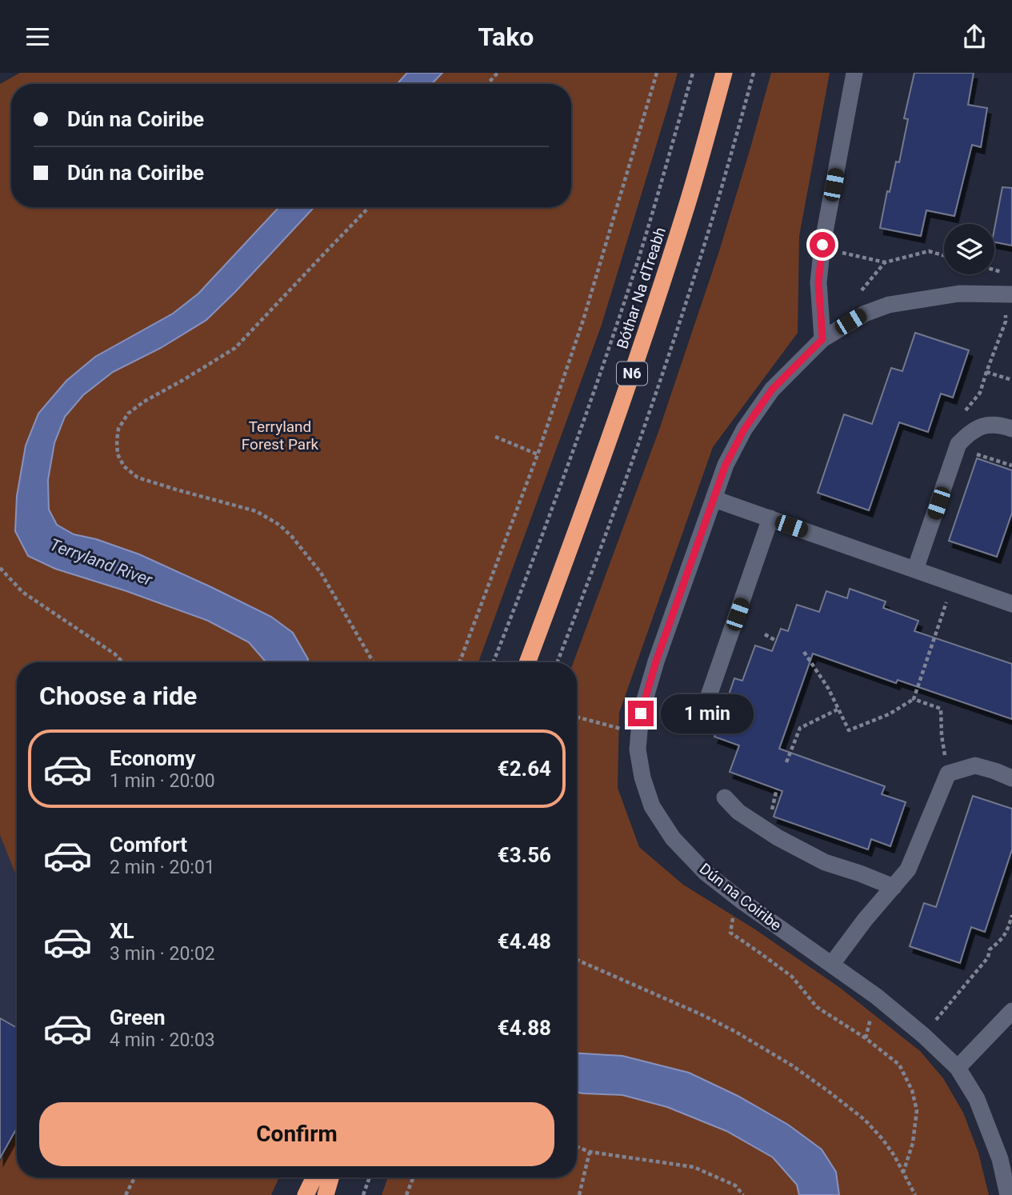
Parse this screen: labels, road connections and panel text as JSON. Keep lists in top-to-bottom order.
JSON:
{
  "streets": {
    "highway": ["Bóthar Na dTreabh", "N6"],
    "street": ["Dún na Coiribe"]
  },
  "water": ["Terryland River"],
  "parks": ["Terryland Forest Park"],
  "page": {
    "header": "Tako",
    "banner": ["Dún na Coiribe", "Dún na Coiribe"],
    "heading": "Choose a ride",
    "bubble": "1 min",
    "list": [
      {
        "name": "Economy",
        "note": "1 min · 20:00",
        "value": "€2.64"
      },
      {
        "name": "Comfort",
        "note": "2 min · 20:01",
        "value": "€3.56"
      },
      {
        "name": "XL",
        "note": "3 min · 20:02",
        "value": "€4.48"
      },
      {
        "name": "Green",
        "note": "4 min · 20:03",
        "value": "€4.88"
      }
    ],
    "buttons": "Confirm"
  }
}
